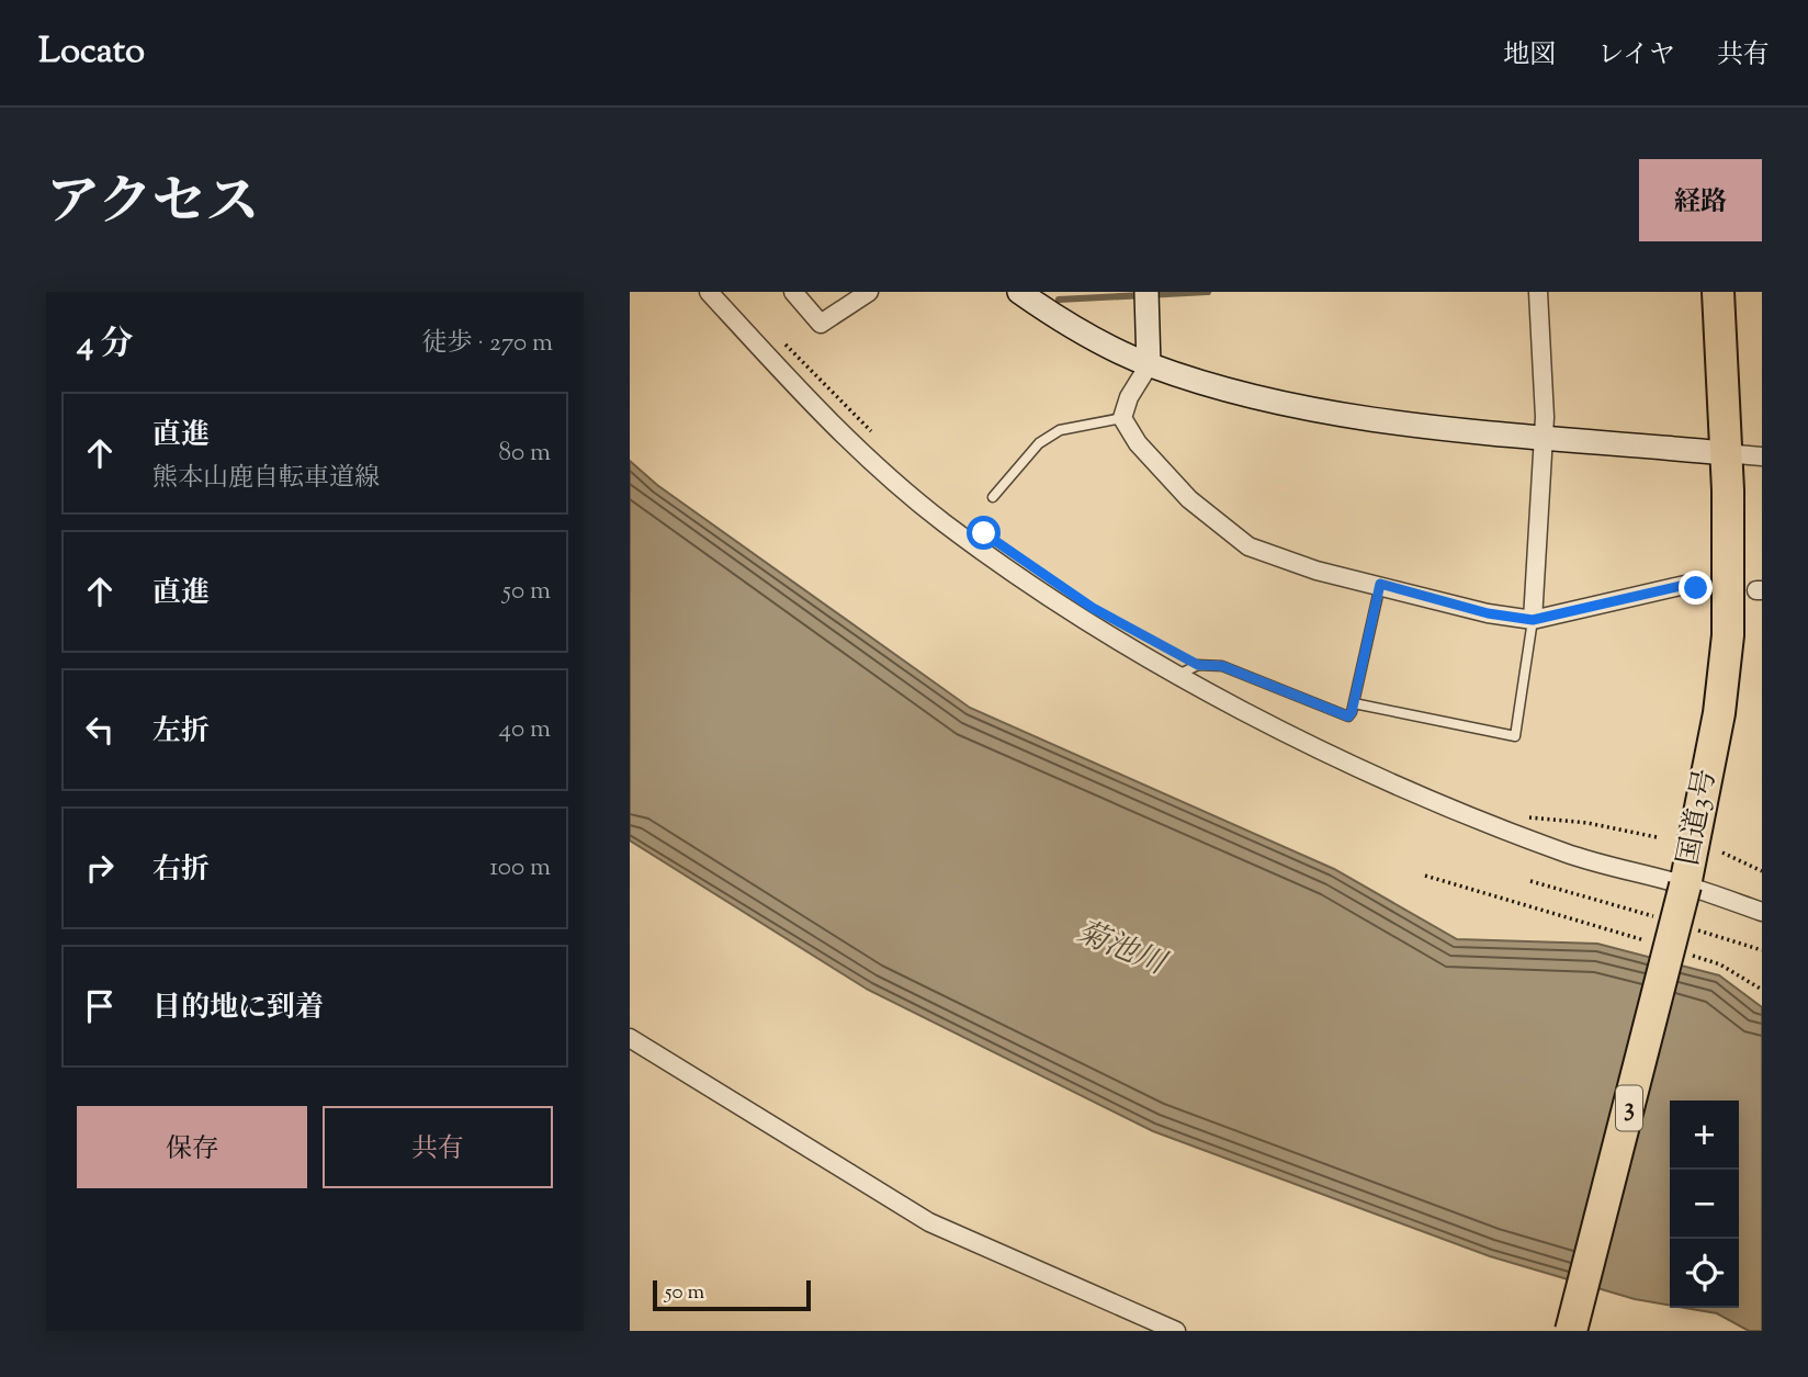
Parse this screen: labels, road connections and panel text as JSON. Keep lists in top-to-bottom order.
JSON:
{
  "streets": {
    "highway": ["国道3号", "3"]
  },
  "water": ["菊池川"],
  "scale_bar": "50 m",
  "page": {
    "header": "Locato",
    "nav": ["地図", "レイヤ", "共有"],
    "title": "アクセス",
    "buttons": [
      "経路",
      ["保存", "共有"]
    ],
    "heading": ["4 分", "徒歩 · 270 m"],
    "list": [
      ["直進", "熊本山鹿自転車道線", "80 m"],
      ["直進", "50 m"],
      ["左折", "40 m"],
      ["右折", "100 m"],
      "目的地に到着"
    ],
    "map_buttons": ["+", "−"],
    "scale": "50 m"
  }
}
